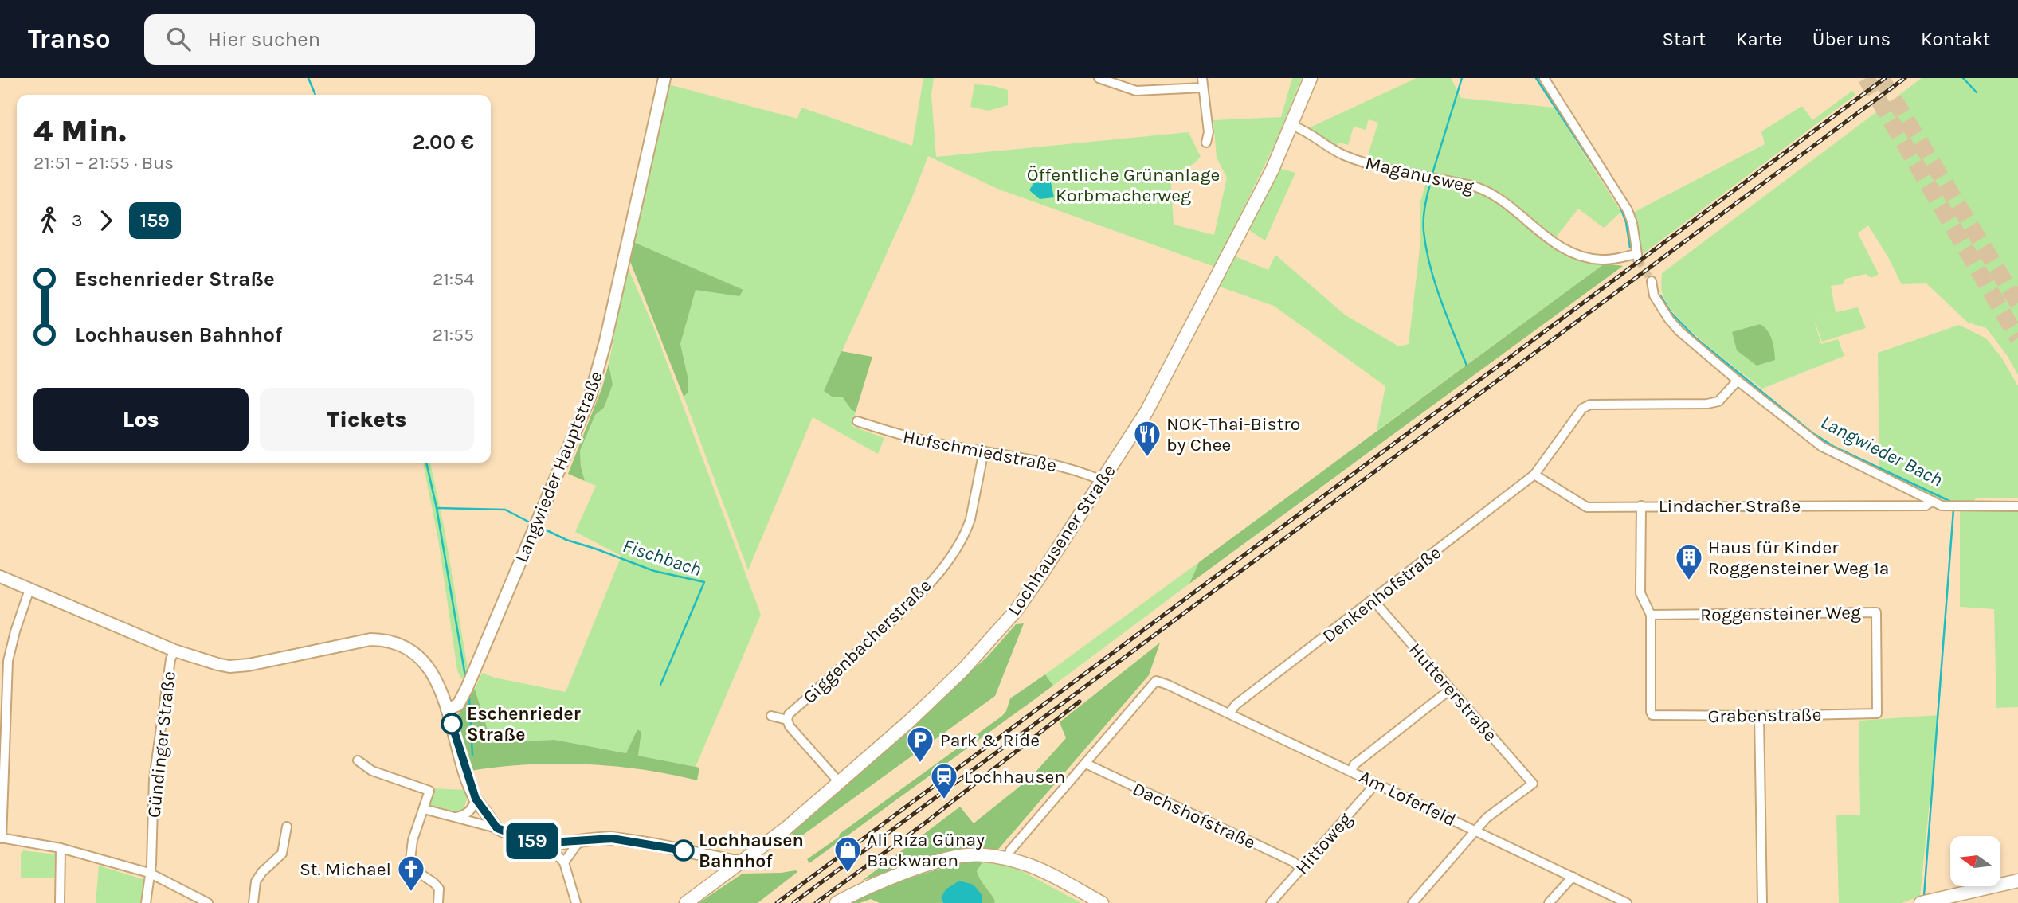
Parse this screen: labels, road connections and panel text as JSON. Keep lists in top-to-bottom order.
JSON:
{
  "streets": {
    "main road": ["Lochhausener Straße"],
    "street": [
      "Maganusweg",
      "Hufschmiedstraße",
      "Langwieder Hauptstraße",
      "Lindacher Straße",
      "Denkenhofstraße",
      "Roggensteiner Weg",
      "Giggenbacherstraße",
      "Huttererstraße",
      "Grabenstraße",
      "Gündinger Straße",
      "Am Loferfeld",
      "Dachshofstraße",
      "Hittoweg"
    ]
  },
  "crossings": [
    ["Maganusweg", "Lochhausener Straße"],
    ["Hufschmiedstraße", "Lochhausener Straße"],
    ["Hufschmiedstraße", "Giggenbacherstraße"],
    ["Lindacher Straße", "Denkenhofstraße"],
    ["Denkenhofstraße", "Huttererstraße"],
    ["Denkenhofstraße", "Am Loferfeld"],
    ["Roggensteiner Weg", "Grabenstraße"],
    ["Huttererstraße", "Am Loferfeld"],
    ["Am Loferfeld", "Dachshofstraße"],
    ["Am Loferfeld", "Hittoweg"],
    ["Dachshofstraße", "Hittoweg"]
  ],
  "water": ["Langwieder Bach", "Fischbach"],
  "parks": ["Öffentliche Grünanlage Korbmacherweg"],
  "places": {
    "restaurant": ["NOK-Thai-Bistro by Chee"],
    "building": ["Haus für Kinder Roggensteiner Weg 1a"],
    "other": ["Eschenrieder Straße", "Lochhausen Bahnhof"],
    "parking": ["Park & Ride"],
    "station": ["Lochhausen"],
    "shop": ["Ali Rıza Günay Backwaren"],
    "church": ["St. Michael"]
  },
  "lines": ["bus line 159"],
  "north": "left",
  "page": {
    "header": "Transo",
    "search": "Hier suchen",
    "nav": [
      "Start",
      "Karte",
      "Über uns",
      "Kontakt"
    ],
    "on_map": "159",
    "heading": ["4 Min.", "21:51 – 21:55 · Bus", "2.00 €"],
    "legs": ["3", "159"],
    "list": [
      {
        "name": "Eschenrieder Straße",
        "value": "21:54"
      },
      {
        "name": "Lochhausen Bahnhof",
        "value": "21:55"
      }
    ],
    "buttons": ["Los", "Tickets"]
  }
}
